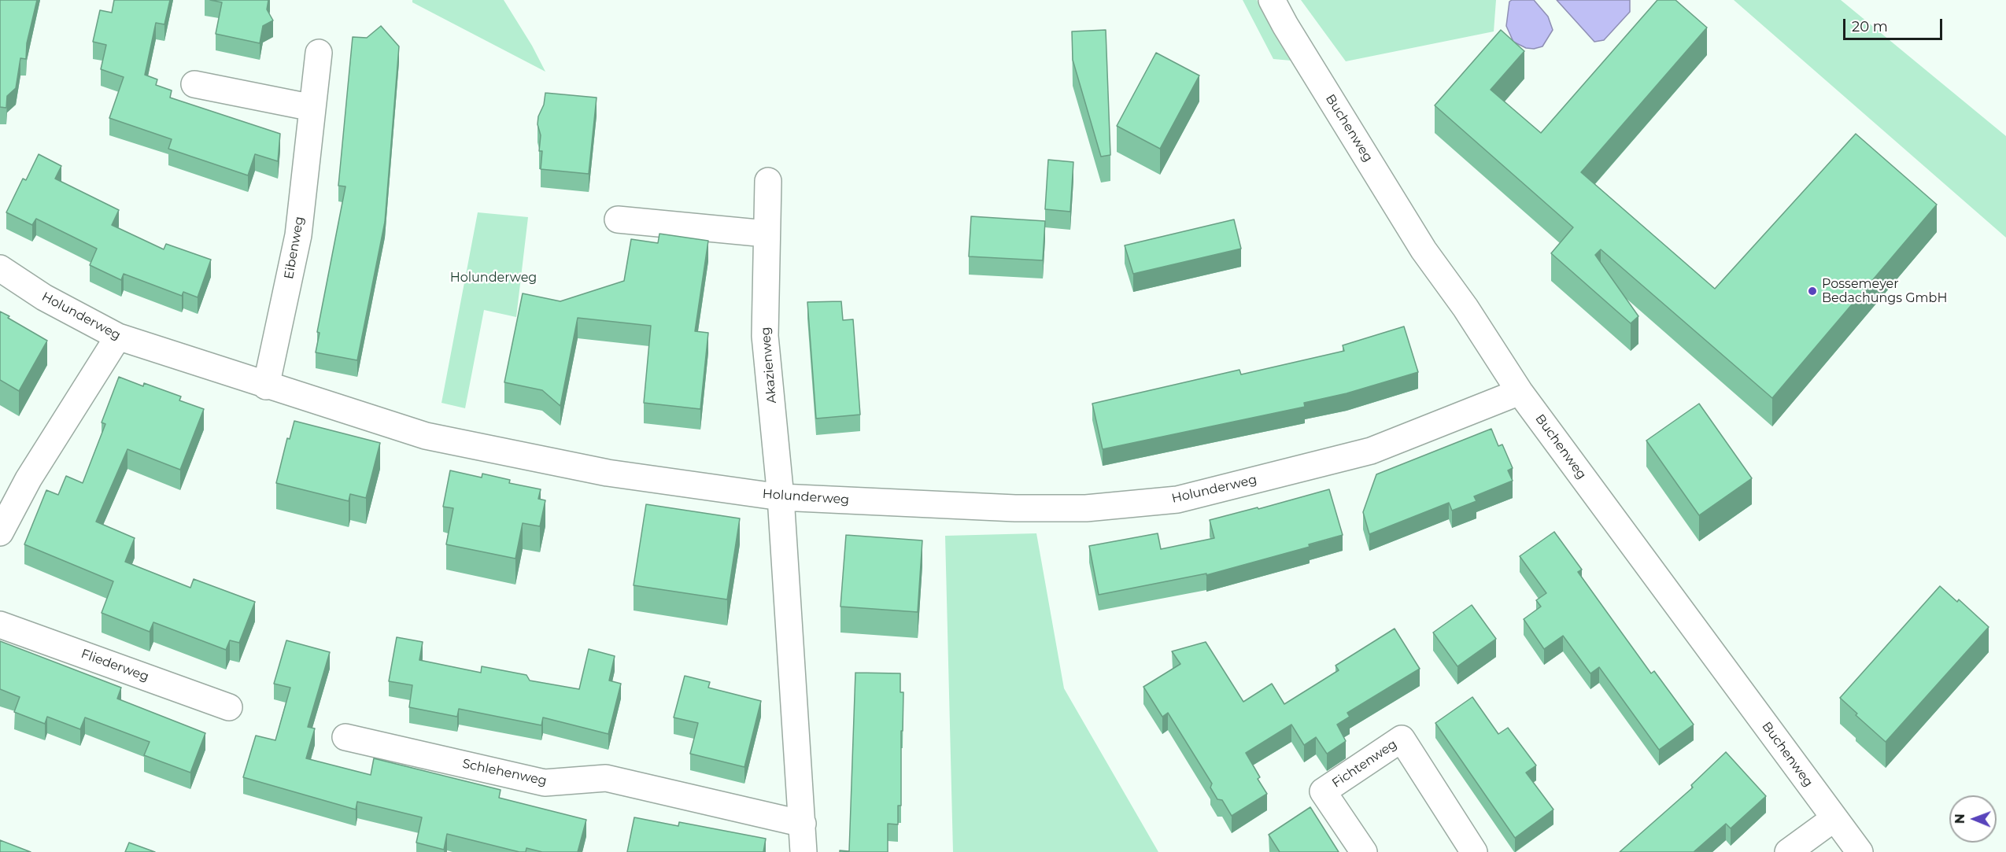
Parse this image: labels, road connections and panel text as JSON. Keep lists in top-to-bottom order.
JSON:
{
  "streets": {
    "street": [
      "Buchenweg",
      "Eibenweg",
      "Holunderweg",
      "Akazienweg",
      "Fliederweg",
      "Fichtenweg",
      "Schlehenweg"
    ]
  },
  "crossings": [
    ["Buchenweg", "Holunderweg"],
    ["Eibenweg", "Holunderweg"],
    ["Holunderweg", "Akazienweg"]
  ],
  "parks": ["Holunderweg"],
  "places": ["Possemeyer Bedachungs GmbH"],
  "scale_bar": "20 m",
  "north": "left"
}
